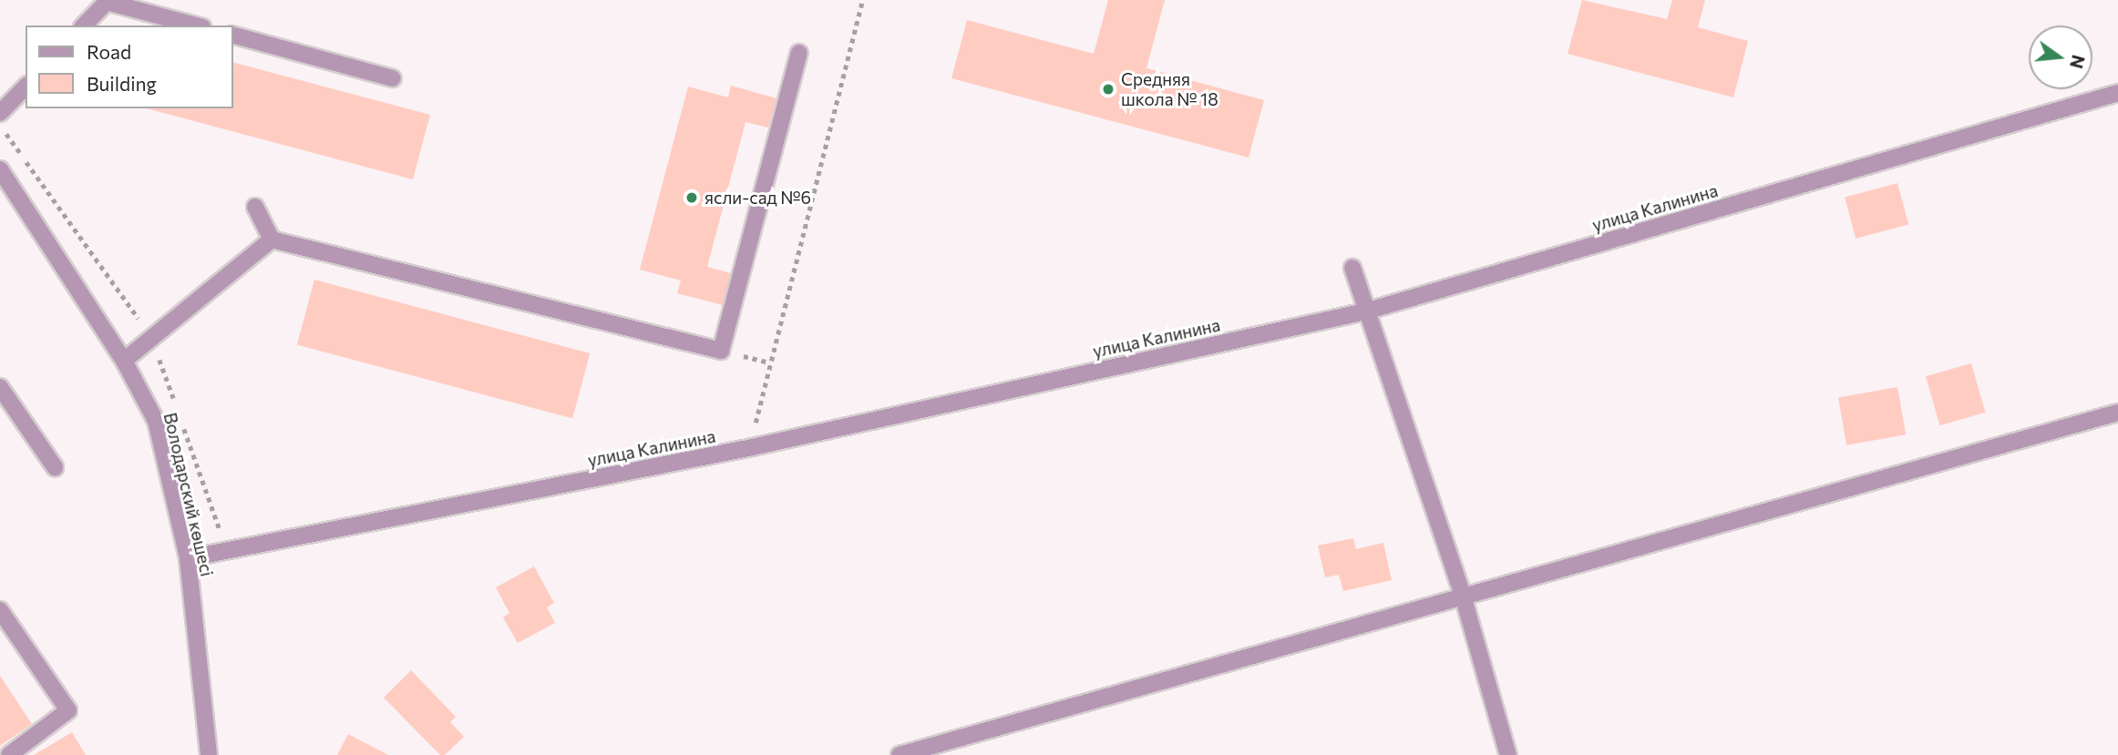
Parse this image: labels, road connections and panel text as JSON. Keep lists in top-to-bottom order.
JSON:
{
  "streets": {
    "street": ["улица Калинина", "Володарский көшесі"]
  },
  "crossings": [
    ["улица Калинина", "Володарский көшесі"]
  ],
  "places": ["Средняя школа № 18", "ясли-сад №6"],
  "legend": ["Road", "Building"],
  "north": "right"
}
